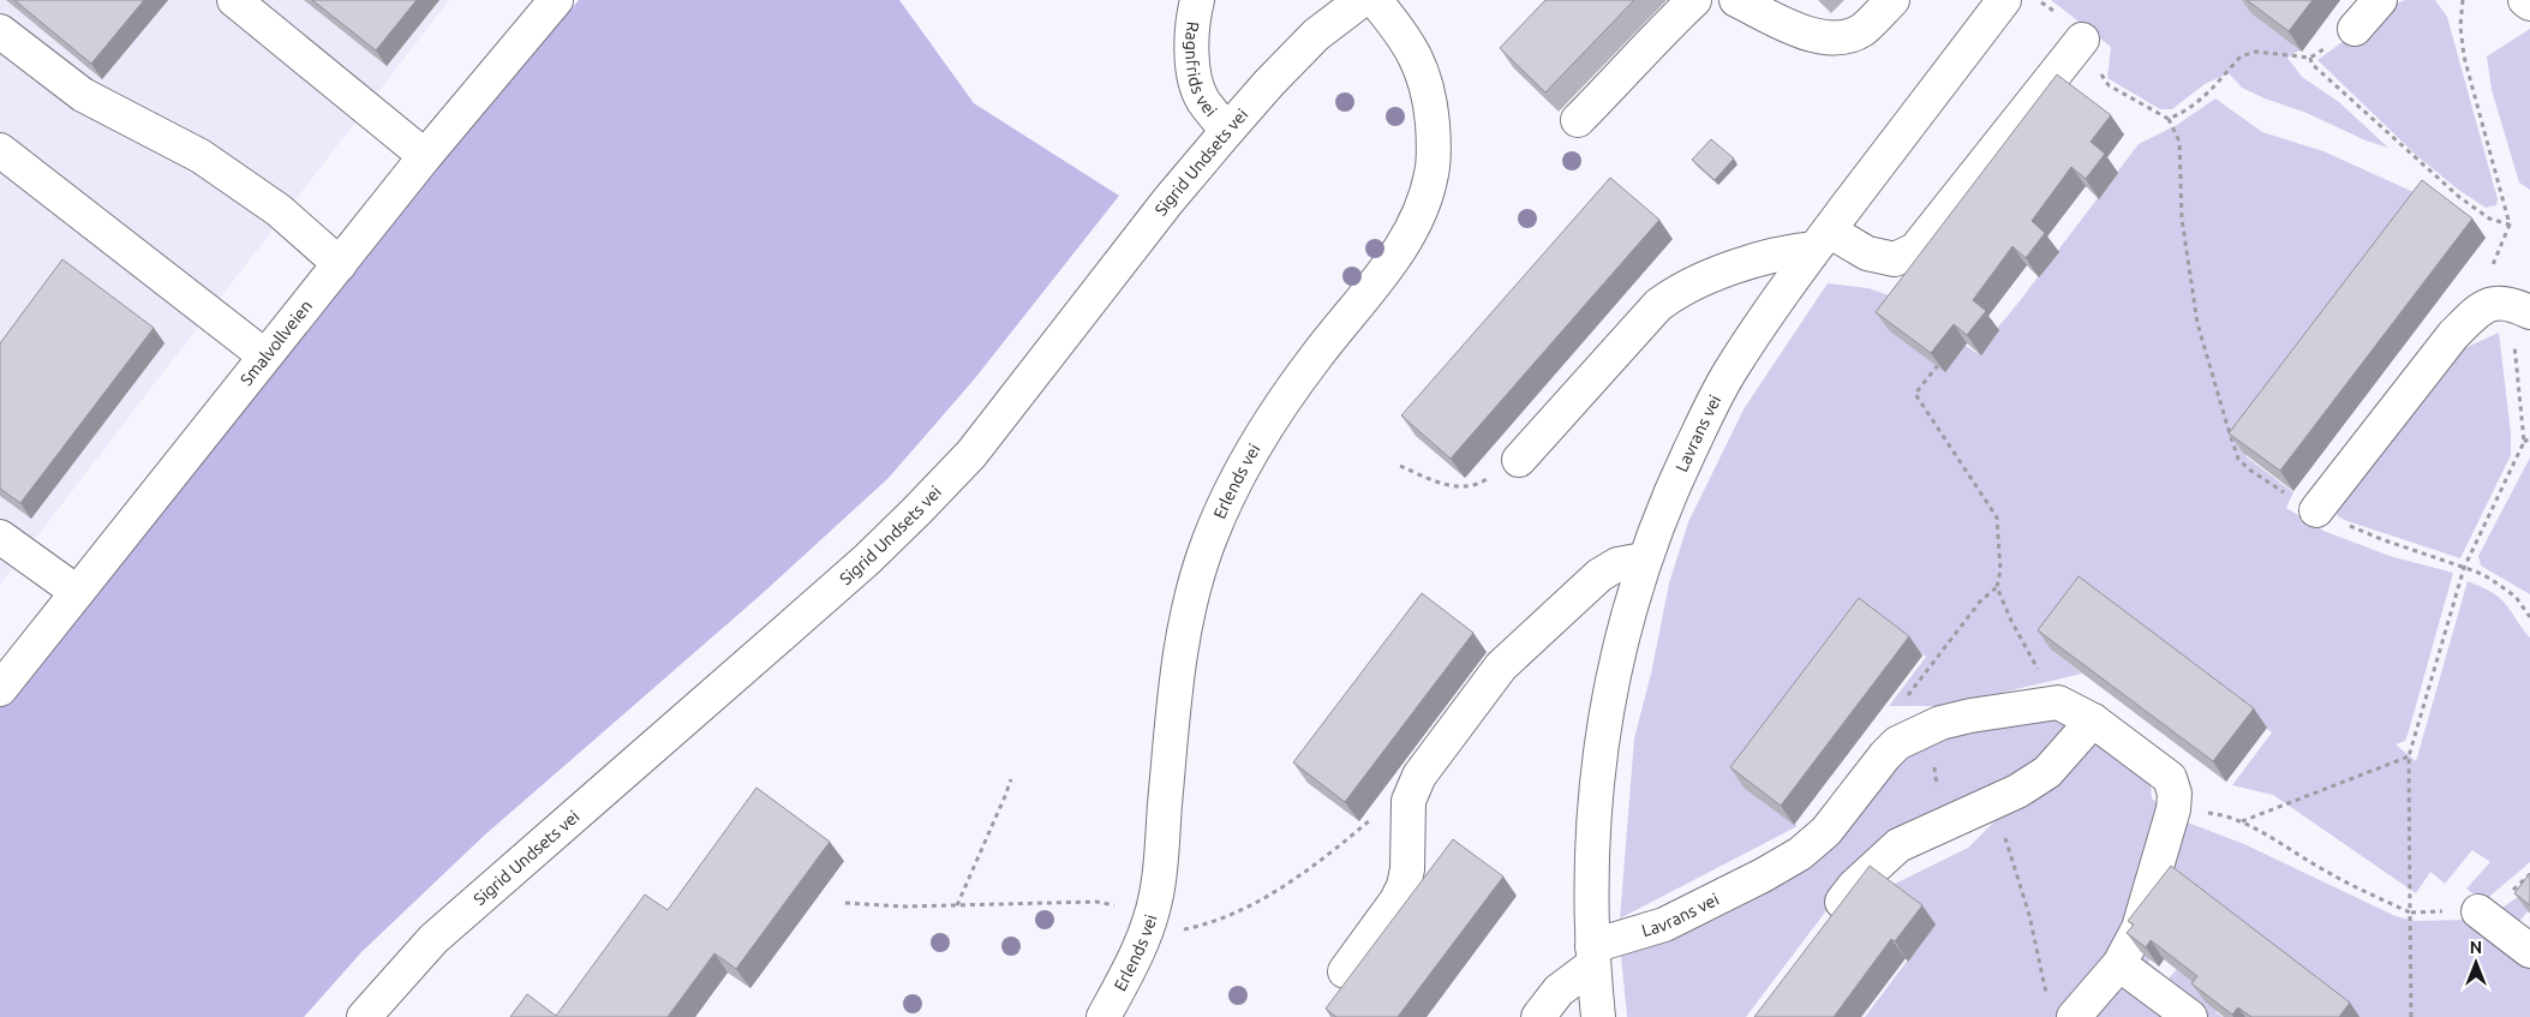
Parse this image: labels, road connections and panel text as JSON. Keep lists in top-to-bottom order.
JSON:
{
  "streets": {
    "street": [
      "Ragnfrids vei",
      "Sigrid Undsets vei",
      "Smalvollveien",
      "Lavrans vei",
      "Erlends vei"
    ]
  },
  "crossings": [
    ["Ragnfrids vei", "Sigrid Undsets vei"]
  ],
  "north": "top"
}
